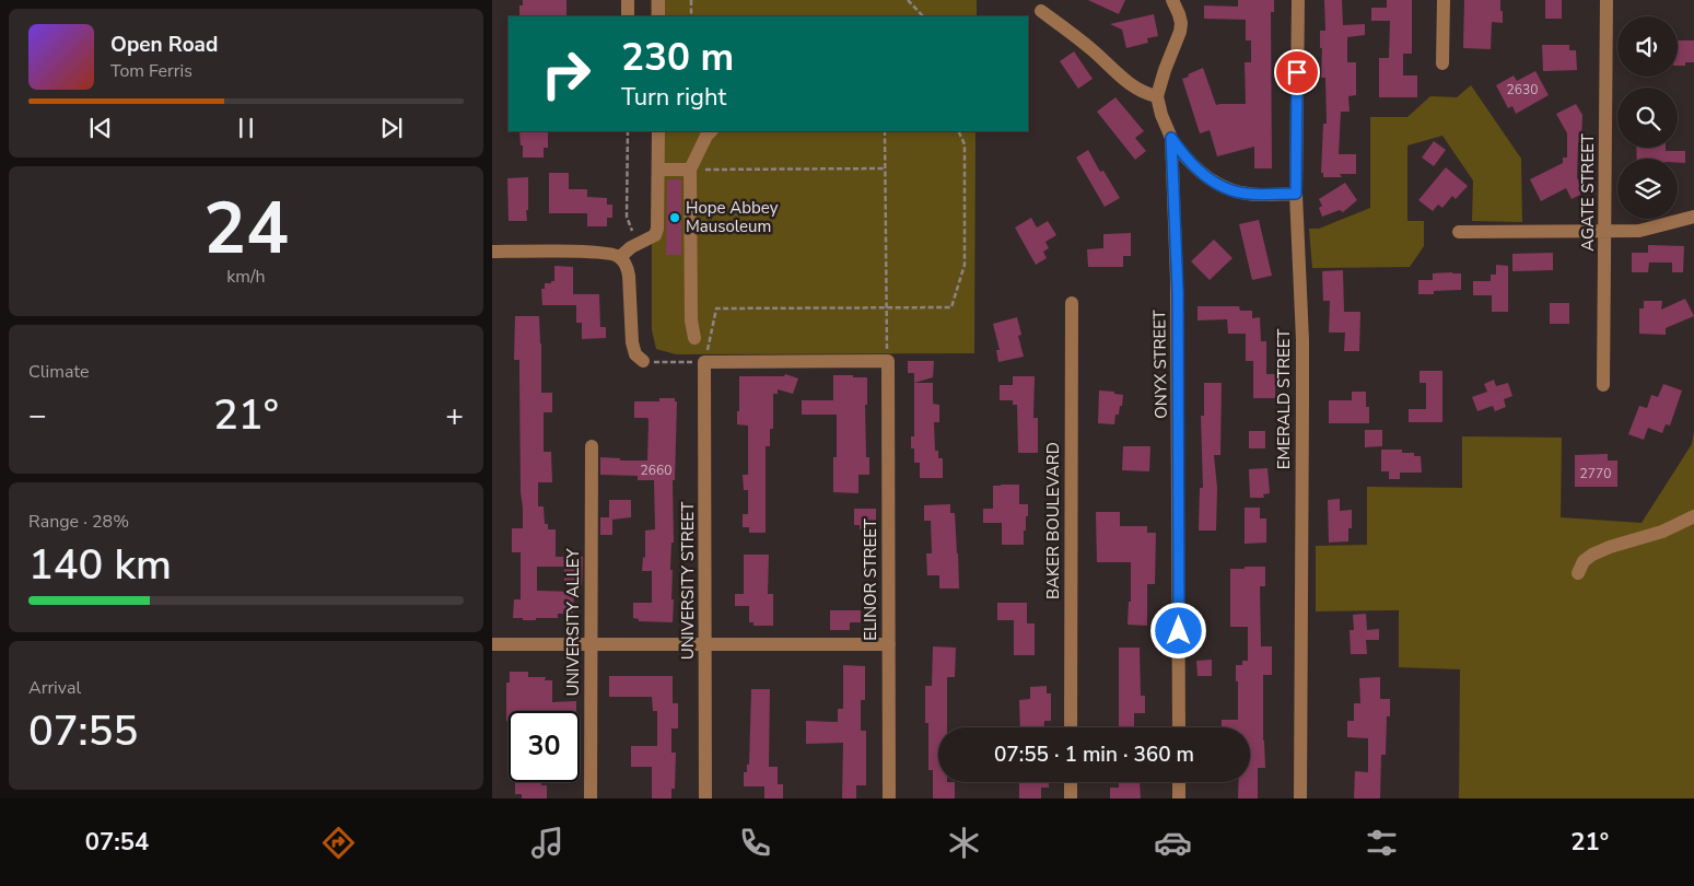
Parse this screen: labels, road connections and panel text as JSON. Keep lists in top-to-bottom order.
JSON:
{
  "streets": {
    "street": [
      "AGATE STREET",
      "ONYX STREET",
      "EMERALD STREET",
      "BAKER BOULEVARD",
      "ELINOR STREET",
      "UNIVERSITY STREET",
      "UNIVERSITY ALLEY"
    ]
  },
  "places": ["Hope Abbey Mausoleum"],
  "house_numbers": ["2630", "2660", "2770"],
  "page": {
    "turn": ["230 m", "Turn right"],
    "song": ["Open Road", "Tom Ferris"],
    "tile": [
      ["24", "km/h"],
      "Climate",
      ["Range · 28%", "140 km"],
      ["Arrival", "07:55"]
    ],
    "heat": ["−", "21°", "+"],
    "limit": "30",
    "trip": "07:55 · 1 min · 360 m",
    "tabs": ["07:54", "21°"]
  }
}
